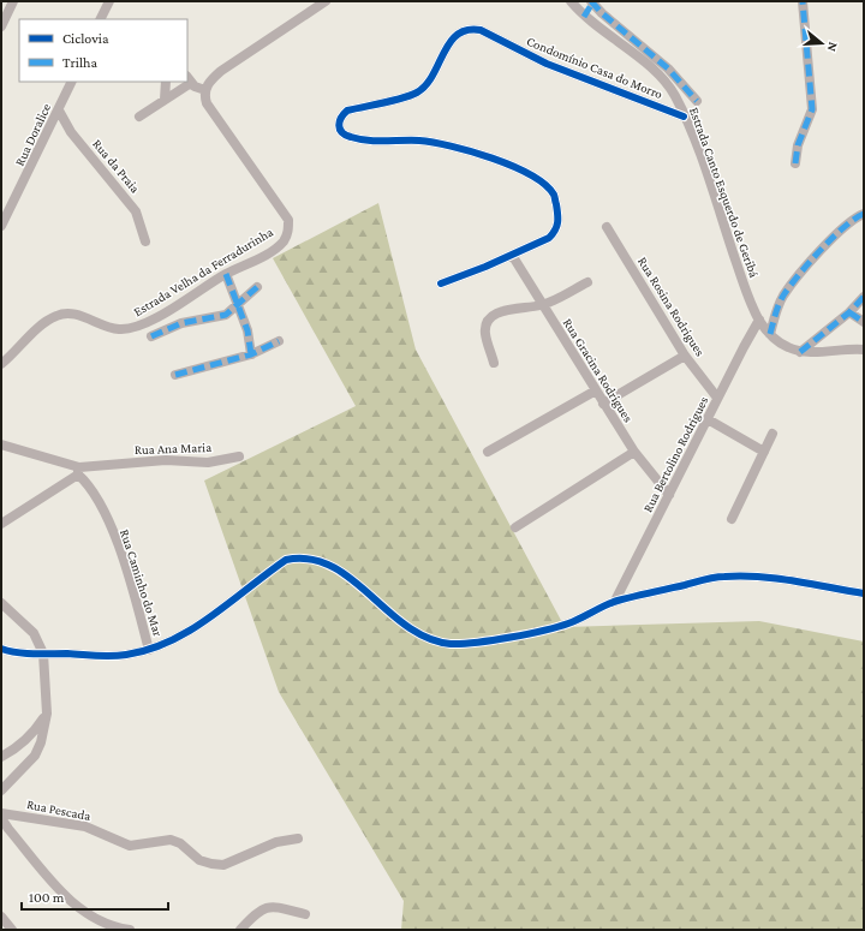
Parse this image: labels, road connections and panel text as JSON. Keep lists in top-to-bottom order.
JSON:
{
  "streets": {
    "street": [
      "Condomínio Casa do Morro",
      "Rua Doralice",
      "Rua da Praia",
      "Estrada Canto Esquerdo de Geribá",
      "Estrada Velha da Ferradurinha",
      "Rua Rosina Rodrigues",
      "Rua Gracina Rodrigues",
      "Rua Ana Maria",
      "Rua Bertolino Rodrigues",
      "Rua Caminho do Mar",
      "Rua Pescada"
    ]
  },
  "crossings": [
    ["Condomínio Casa do Morro", "Estrada Canto Esquerdo de Geribá"],
    ["Condomínio Casa do Morro", "Rua Gracina Rodrigues"],
    ["Rua Doralice", "Rua da Praia"],
    ["Estrada Canto Esquerdo de Geribá", "Rua Bertolino Rodrigues"],
    ["Rua Rosina Rodrigues", "Rua Bertolino Rodrigues"],
    ["Rua Gracina Rodrigues", "Rua Bertolino Rodrigues"],
    ["Rua Ana Maria", "Rua Caminho do Mar"]
  ],
  "legend": ["Ciclovia", "Trilha"],
  "scale_bar": "100 m",
  "north": "right"
}
